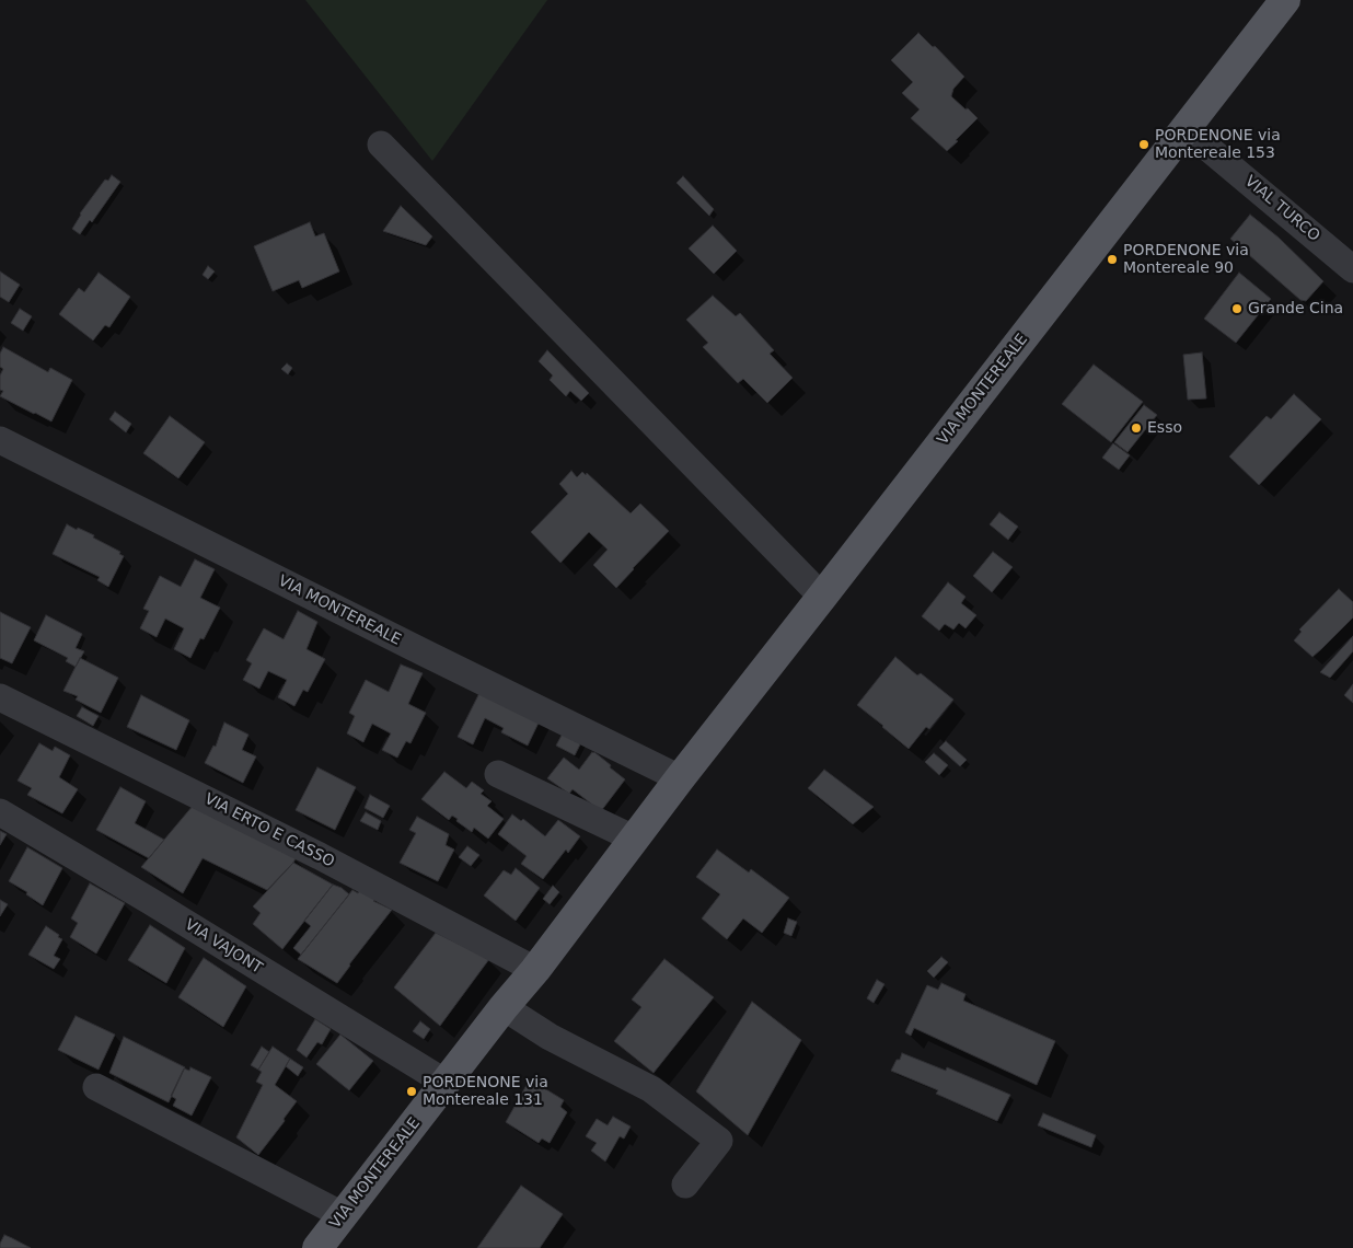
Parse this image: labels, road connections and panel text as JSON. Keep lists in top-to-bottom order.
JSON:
{
  "streets": {
    "main road": ["VIA MONTEREALE"],
    "street": ["VIAL TURCO", "VIA ERTO E CASSO", "VIA VAJONT"]
  },
  "crossings": [
    ["VIAL TURCO", "VIA MONTEREALE"],
    ["VIA MONTEREALE", "VIA ERTO E CASSO"],
    ["VIA MONTEREALE", "VIA VAJONT"]
  ],
  "places": [
    "PORDENONE via Montereale 153",
    "PORDENONE via Montereale 90",
    "Grande Cina",
    "Esso",
    "PORDENONE via Montereale 131"
  ]
}
